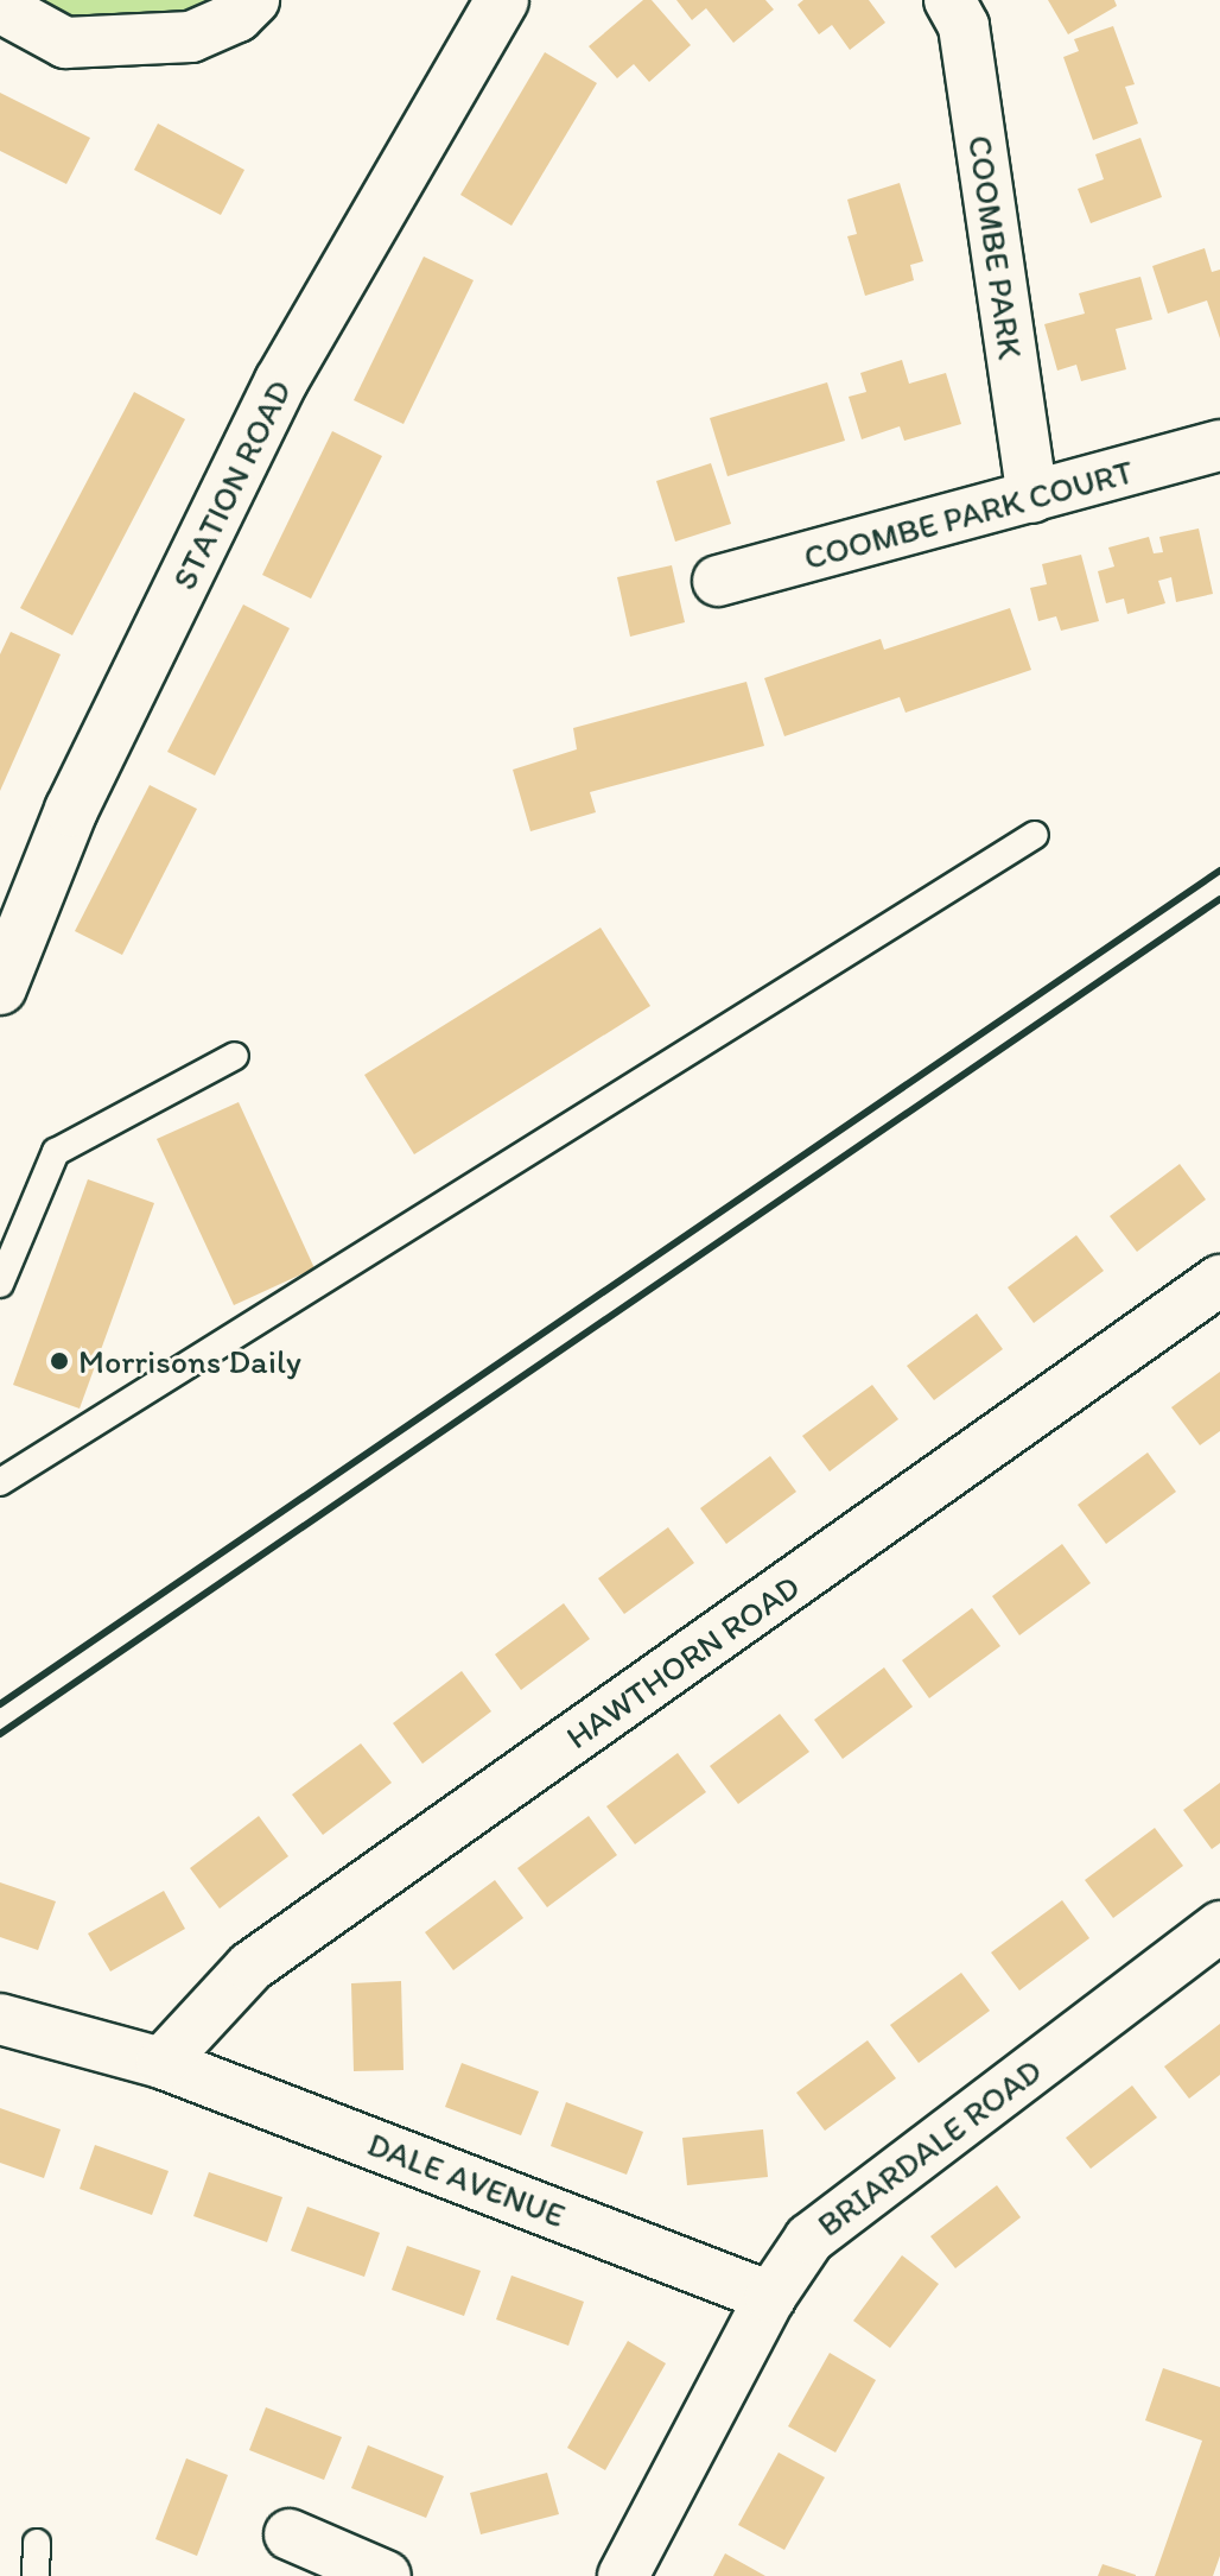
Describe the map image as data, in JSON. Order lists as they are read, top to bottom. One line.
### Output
{"streets":{"main road":["STATION ROAD"],"street":["COOMBE PARK","COOMBE PARK COURT","HAWTHORN ROAD","BRIARDALE ROAD","DALE AVENUE"]},"crossings":[["COOMBE PARK","COOMBE PARK COURT"],["HAWTHORN ROAD","DALE AVENUE"],["BRIARDALE ROAD","DALE AVENUE"]],"places":["Morrisons Daily"]}
